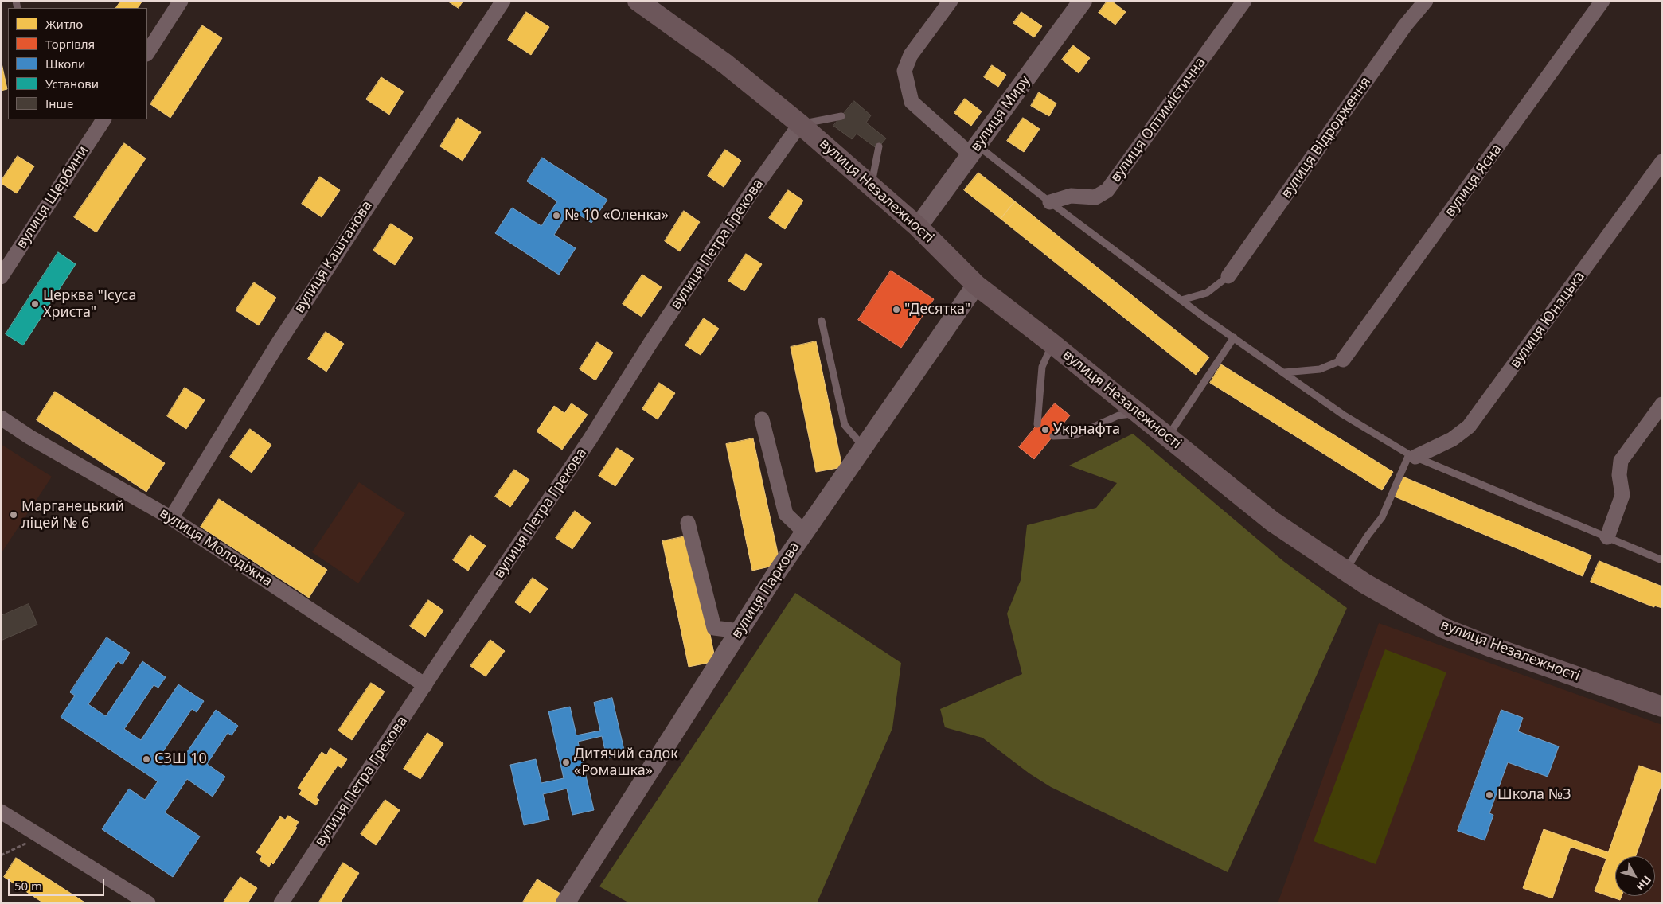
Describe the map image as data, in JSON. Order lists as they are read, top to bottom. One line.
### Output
{"streets":{"main road":["вулиця Незалежності"],"street":["вулиця Миру","вулиця Оптимістична","вулиця Відродження","вулиця Ясна","вулиця Щербини","вулиця Петра Грекова","вулиця Каштанова","вулиця Юнацька","вулиця Молодіжна","вулиця Паркова"]},"crossings":[["вулиця Миру","вулиця Незалежності"],["вулиця Незалежності","вулиця Петра Грекова"],["вулиця Незалежності","вулиця Паркова"],["вулиця Петра Грекова","вулиця Молодіжна"],["вулиця Каштанова","вулиця Молодіжна"]],"places":["№ 10 «Оленка»","Церква \"Ісуса Христа\"","\"Десятка\"","Укрнафта","Марганецький ліцей № 6","СЗШ 10","Дитячий садок «Ромашка»","Школа №3"],"legend":["Житло","Торгівля","Школи","Установи","Інше"],"scale_bar":"50 m","north":"bottom right"}
